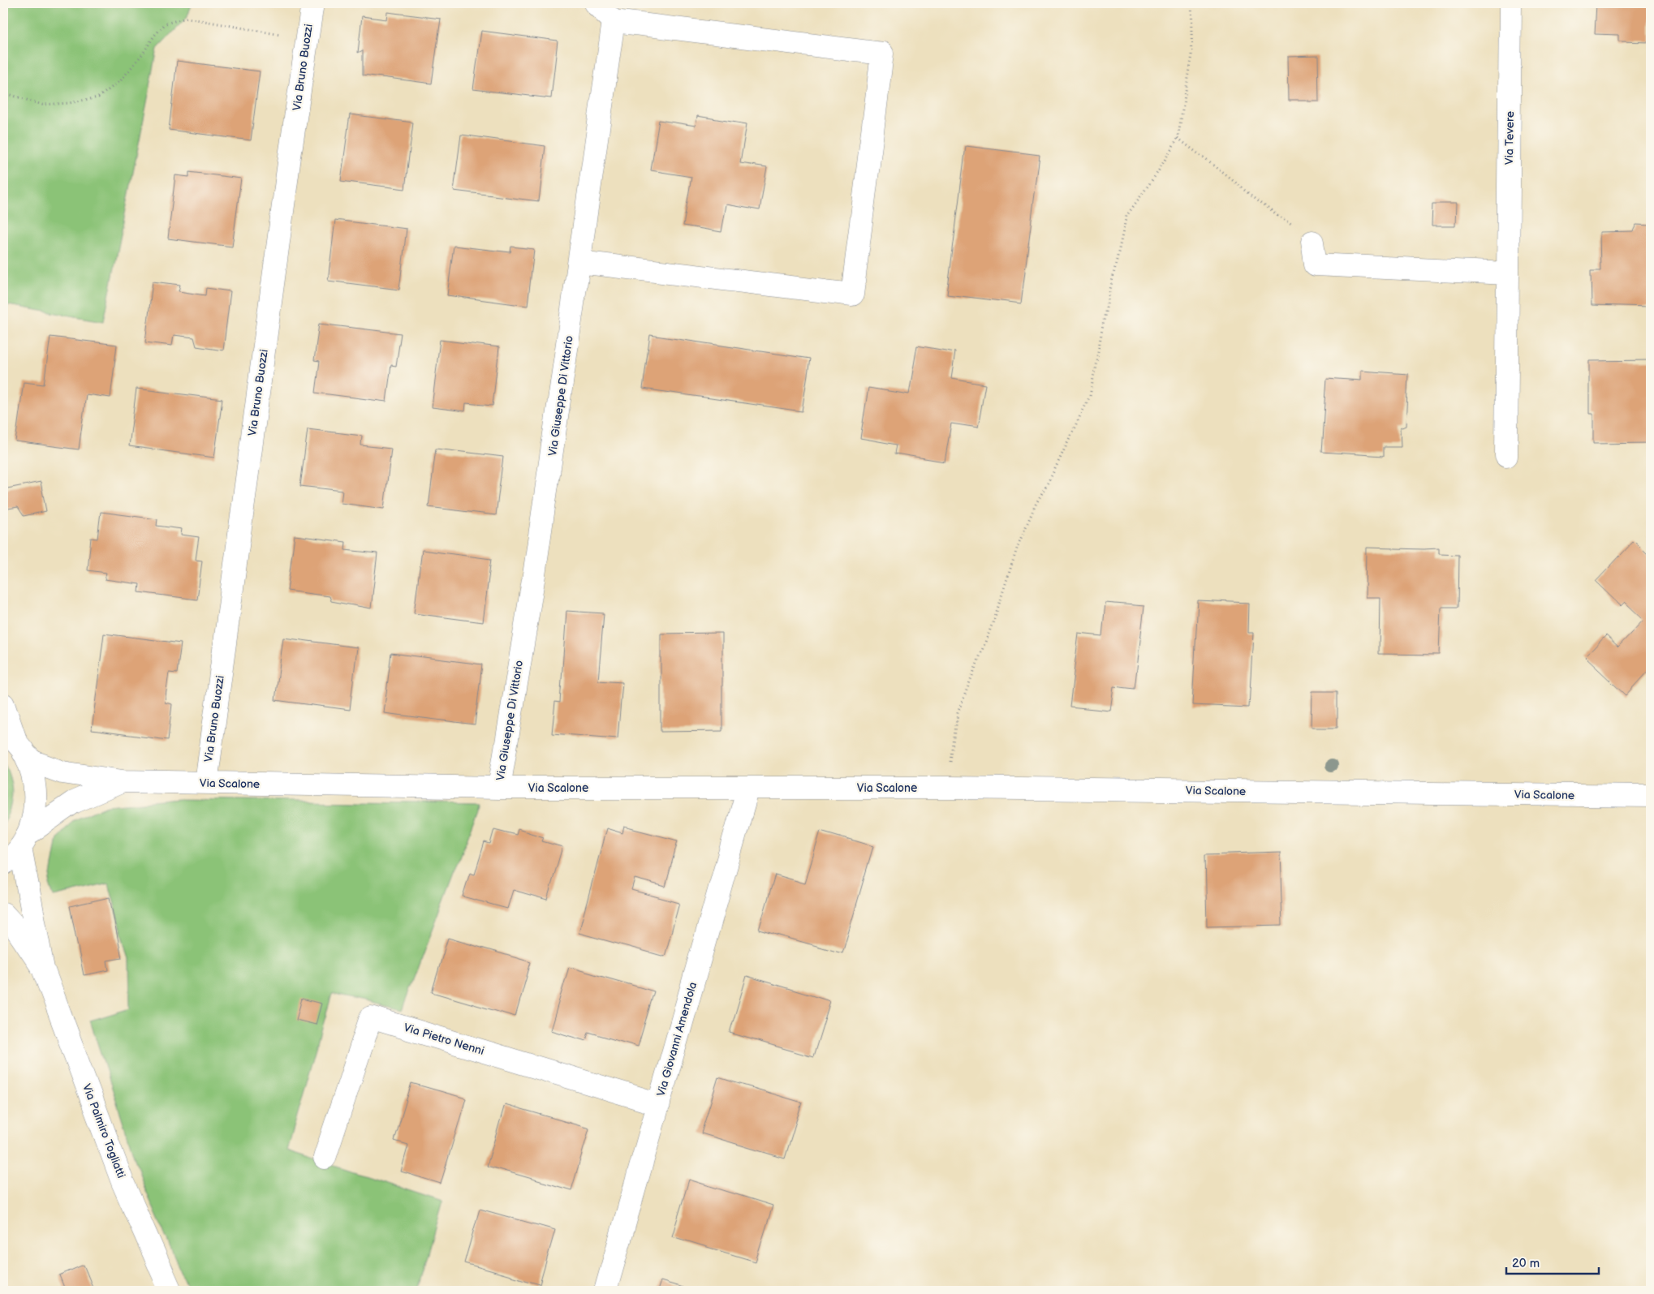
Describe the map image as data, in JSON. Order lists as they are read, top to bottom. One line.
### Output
{"streets":{"street":["Via Bruno Buozzi","Via Tevere","Via Giuseppe Di Vittorio","Via Scalone","Via Pietro Nenni","Via Giovanni Amendola","Via Palmiro Togliatti"]},"crossings":[["Via Bruno Buozzi","Via Scalone"],["Via Giuseppe Di Vittorio","Via Scalone"],["Via Scalone","Via Giovanni Amendola"],["Via Scalone","Via Palmiro Togliatti"],["Via Pietro Nenni","Via Giovanni Amendola"]],"scale_bar":"20 m"}
